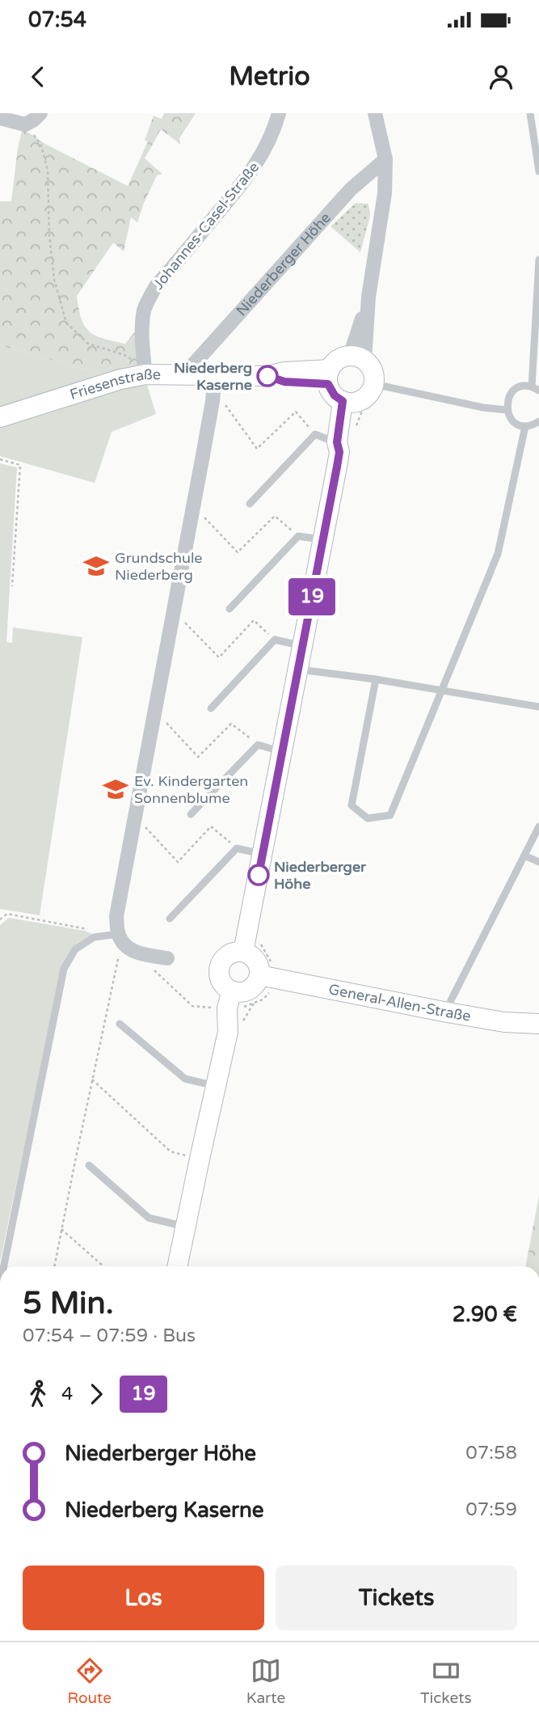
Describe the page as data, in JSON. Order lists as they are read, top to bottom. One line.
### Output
{"streets":{"street":["Johannes-Casel-Straße","Niederberger Höhe","Friesenstraße","General-Allen-Straße"]},"crossings":[["Johannes-Casel-Straße","Friesenstraße"],["Niederberger Höhe","Friesenstraße"]],"places":{"other":["Niederberg Kaserne","Niederberger Höhe"],"school or university":["Grundschule Niederberg","Ev. Kindergarten Sonnenblume"]},"lines":["bus line 19"],"page":{"status":"07:54","header":"Metrio","on_map":"19","heading":["5 Min.","07:54 – 07:59 · Bus","2.90 €"],"legs":["4","19"],"list":[{"name":"Niederberger Höhe","value":"07:58"},{"name":"Niederberg Kaserne","value":"07:59"}],"buttons":["Los","Tickets"],"tabs":["Route","Karte","Tickets"]}}
